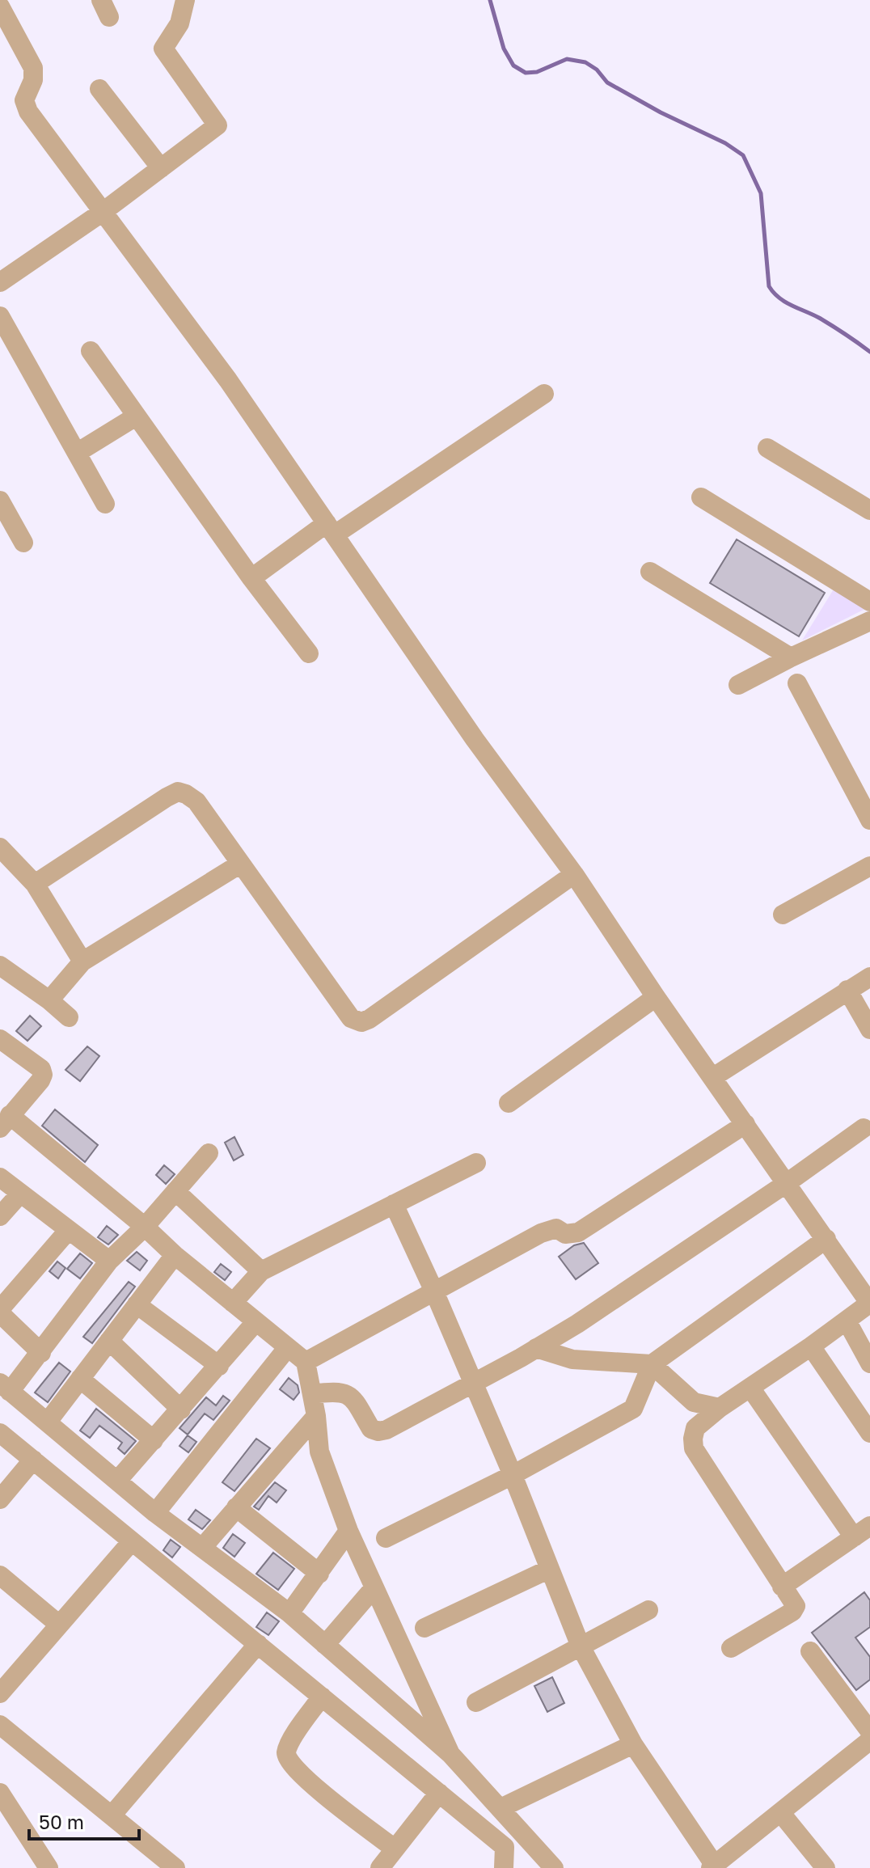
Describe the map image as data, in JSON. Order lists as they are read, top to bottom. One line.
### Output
{"scale_bar":"50 m"}
